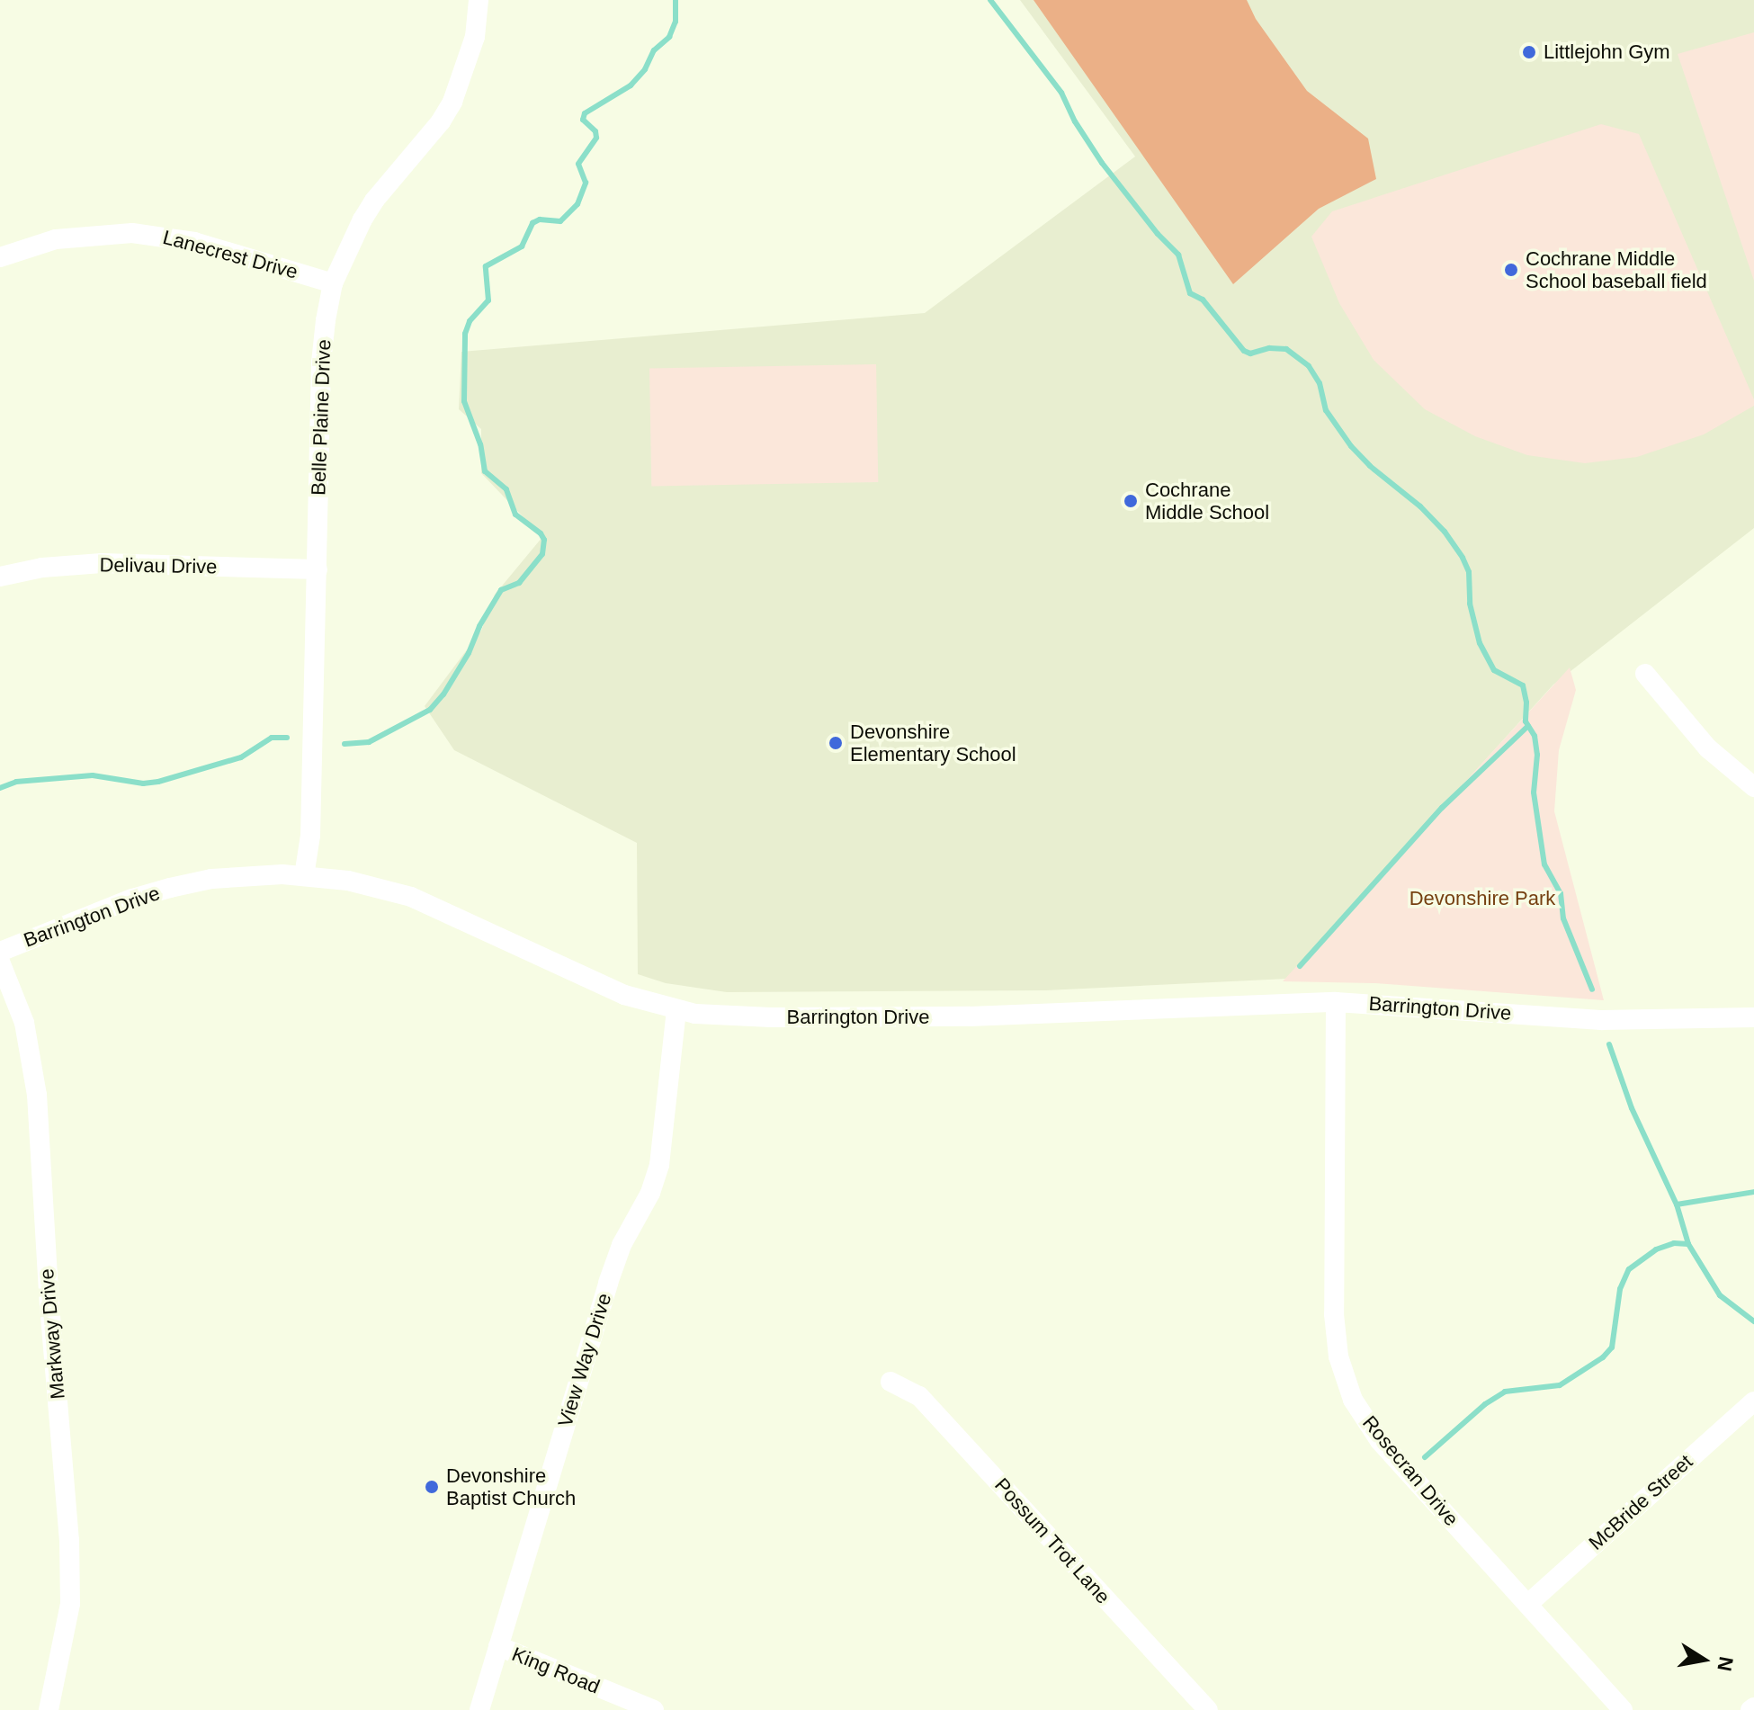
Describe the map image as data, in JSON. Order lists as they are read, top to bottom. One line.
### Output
{"streets":{"street":["Lanecrest Drive","Belle Plaine Drive","Delivau Drive","Barrington Drive","Markway Drive","View Way Drive","Rosecran Drive","McBride Street","Possum Trot Lane","King Road"]},"crossings":[["Lanecrest Drive","Belle Plaine Drive"],["Belle Plaine Drive","Delivau Drive"],["Belle Plaine Drive","Barrington Drive"],["Barrington Drive","View Way Drive"],["Barrington Drive","Rosecran Drive"],["View Way Drive","King Road"],["Rosecran Drive","McBride Street"]],"parks":["Devonshire Park"],"places":["Littlejohn Gym","Cochrane Middle School baseball field","Cochrane Middle School","Devonshire Elementary School","Devonshire Baptist Church"],"north":"right"}
